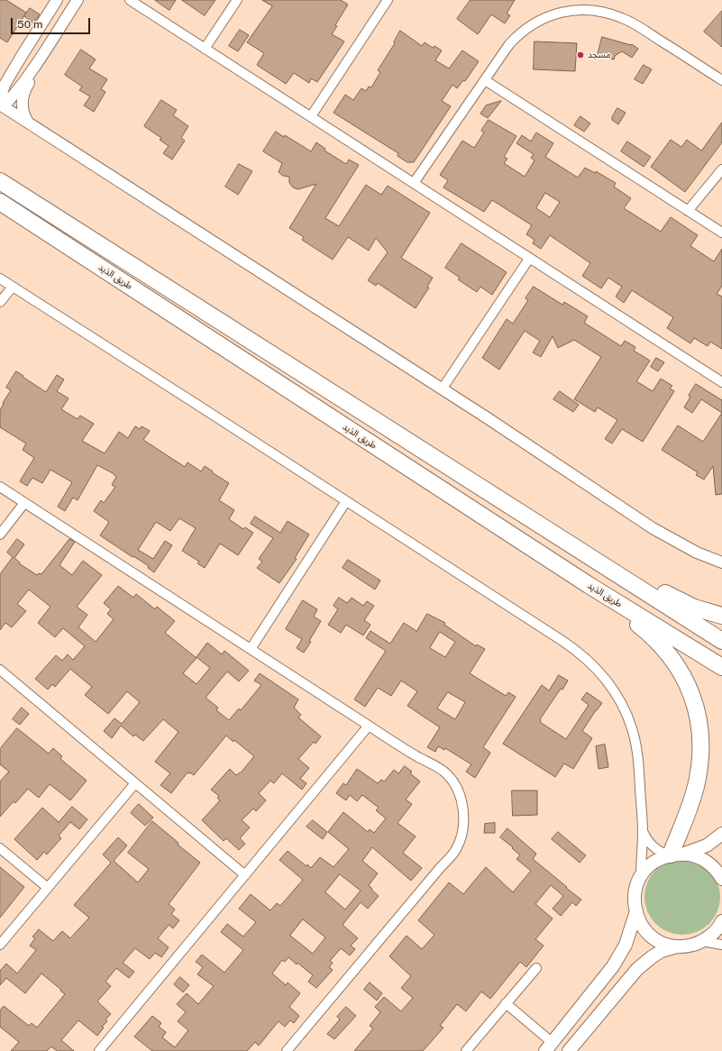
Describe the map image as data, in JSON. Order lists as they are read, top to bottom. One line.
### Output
{"streets":{"highway":["طريق الذيد"]},"places":["مسجد"],"scale_bar":"50 m"}
